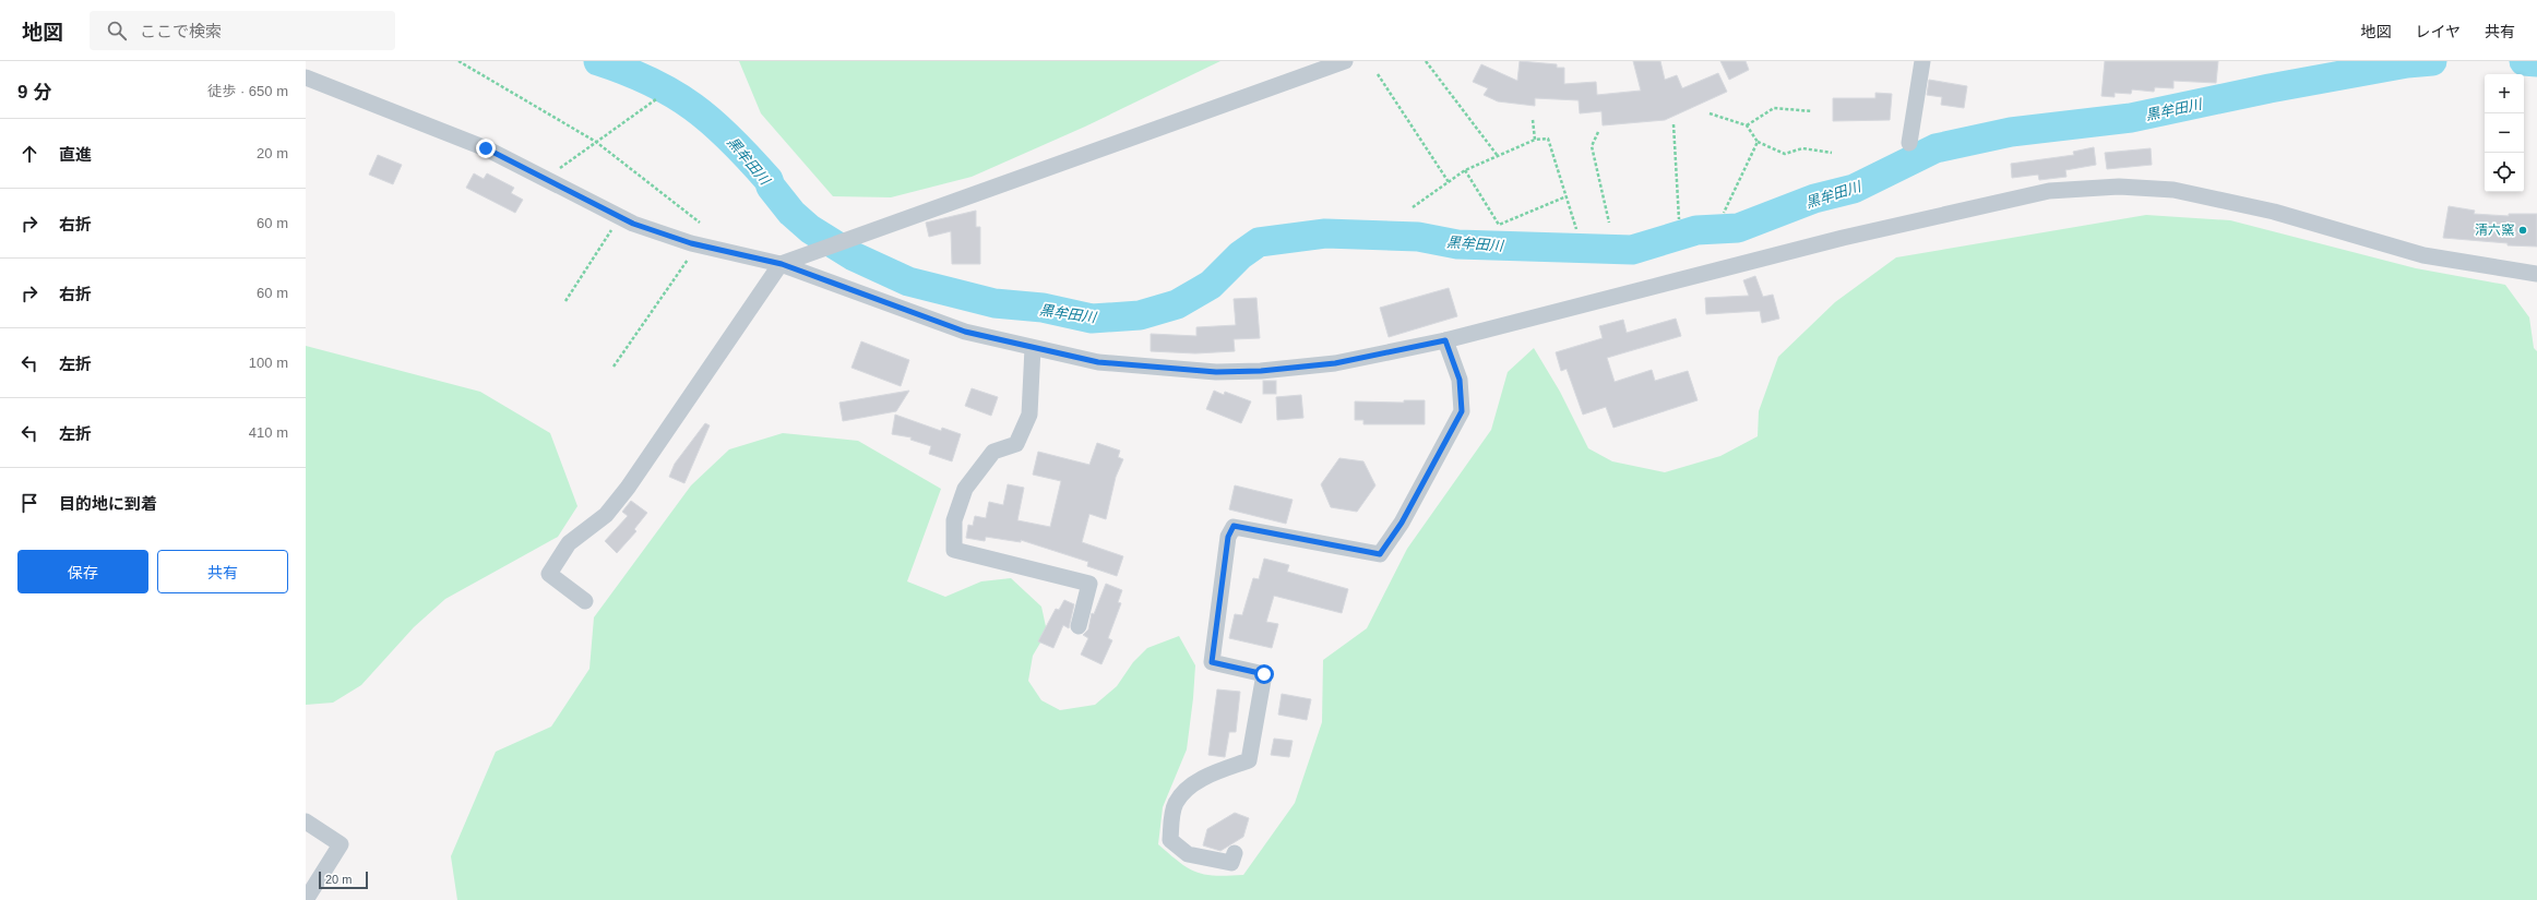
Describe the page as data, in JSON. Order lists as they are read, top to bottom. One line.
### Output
{"water":["黒牟田川"],"places":["清六窯"],"scale_bar":"20 m","page":{"header":"地図","search":"ここで検索","nav":["地図","レイヤ","共有"],"heading":["9 分","徒歩 · 650 m"],"map_buttons":["+","−"],"list":[["直進","20 m"],["右折","60 m"],["右折","60 m"],["左折","100 m"],["左折","410 m"],"目的地に到着"],"buttons":["保存","共有"],"scale":"20 m"}}
